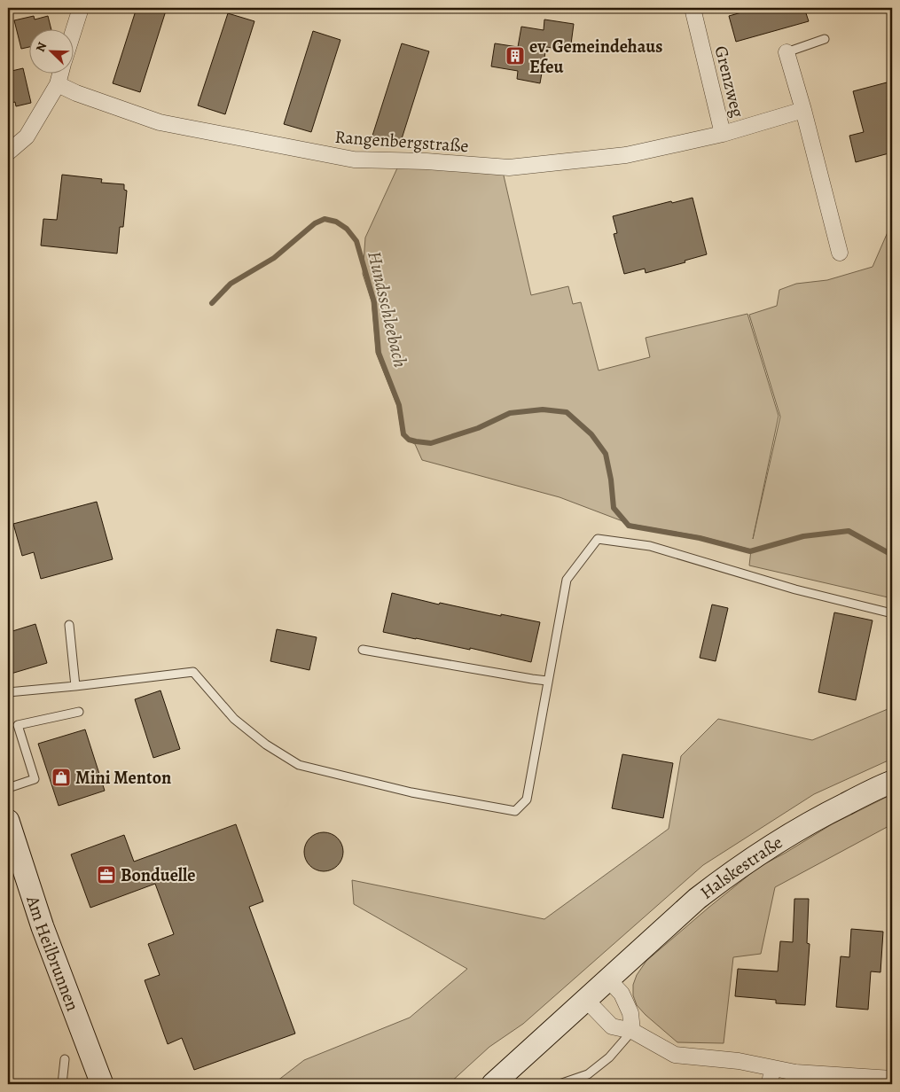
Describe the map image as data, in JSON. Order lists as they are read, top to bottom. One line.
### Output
{"streets":{"street":["Grenzweg","Rangenbergstraße","Halskestraße","Am Heilbrunnen"]},"crossings":[["Grenzweg","Rangenbergstraße"]],"water":["Hundsschleebach"],"places":{"building":["ev. Gemeindehaus Efeu"],"shop":["Mini Menton"],"office":["Bonduelle"]},"north":"top left"}
